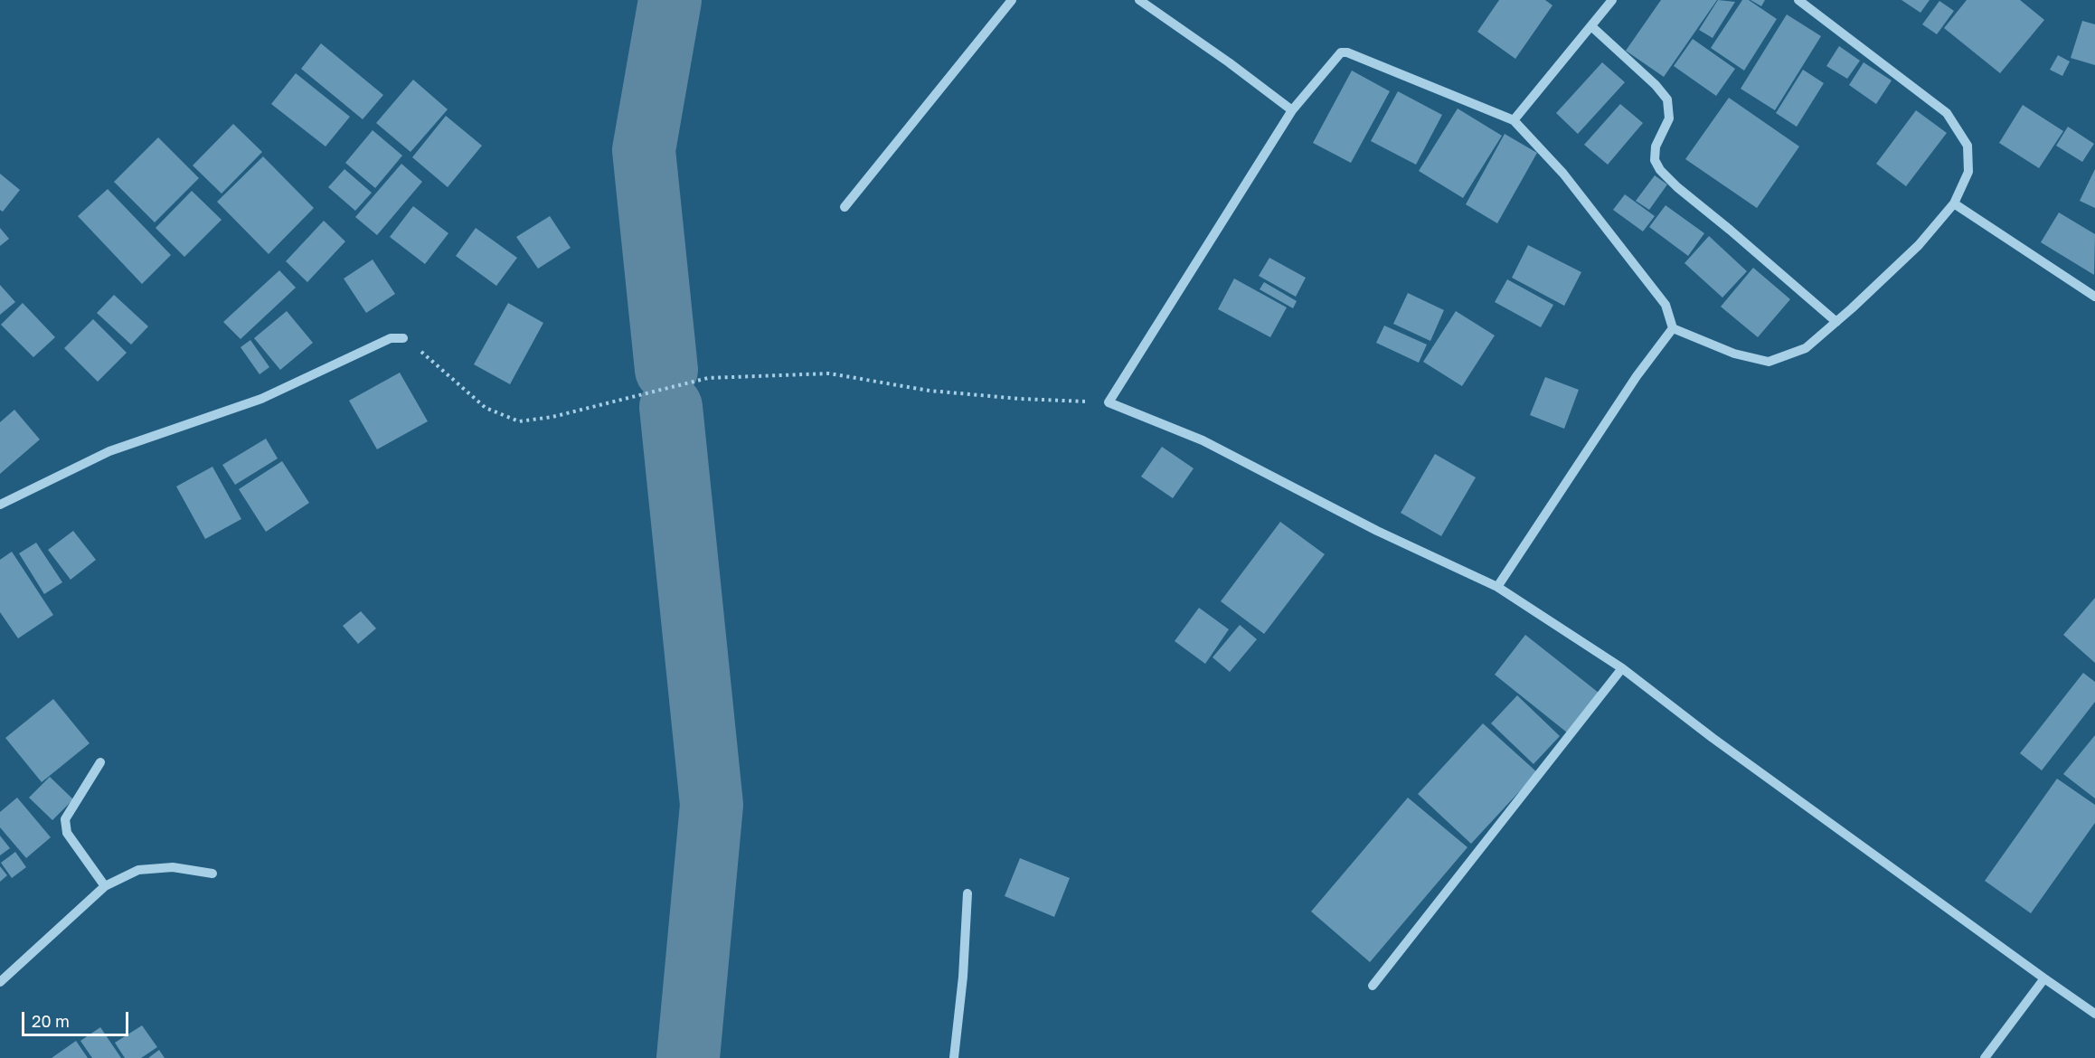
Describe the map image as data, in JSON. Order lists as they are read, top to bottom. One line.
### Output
{"scale_bar":"20 m"}
